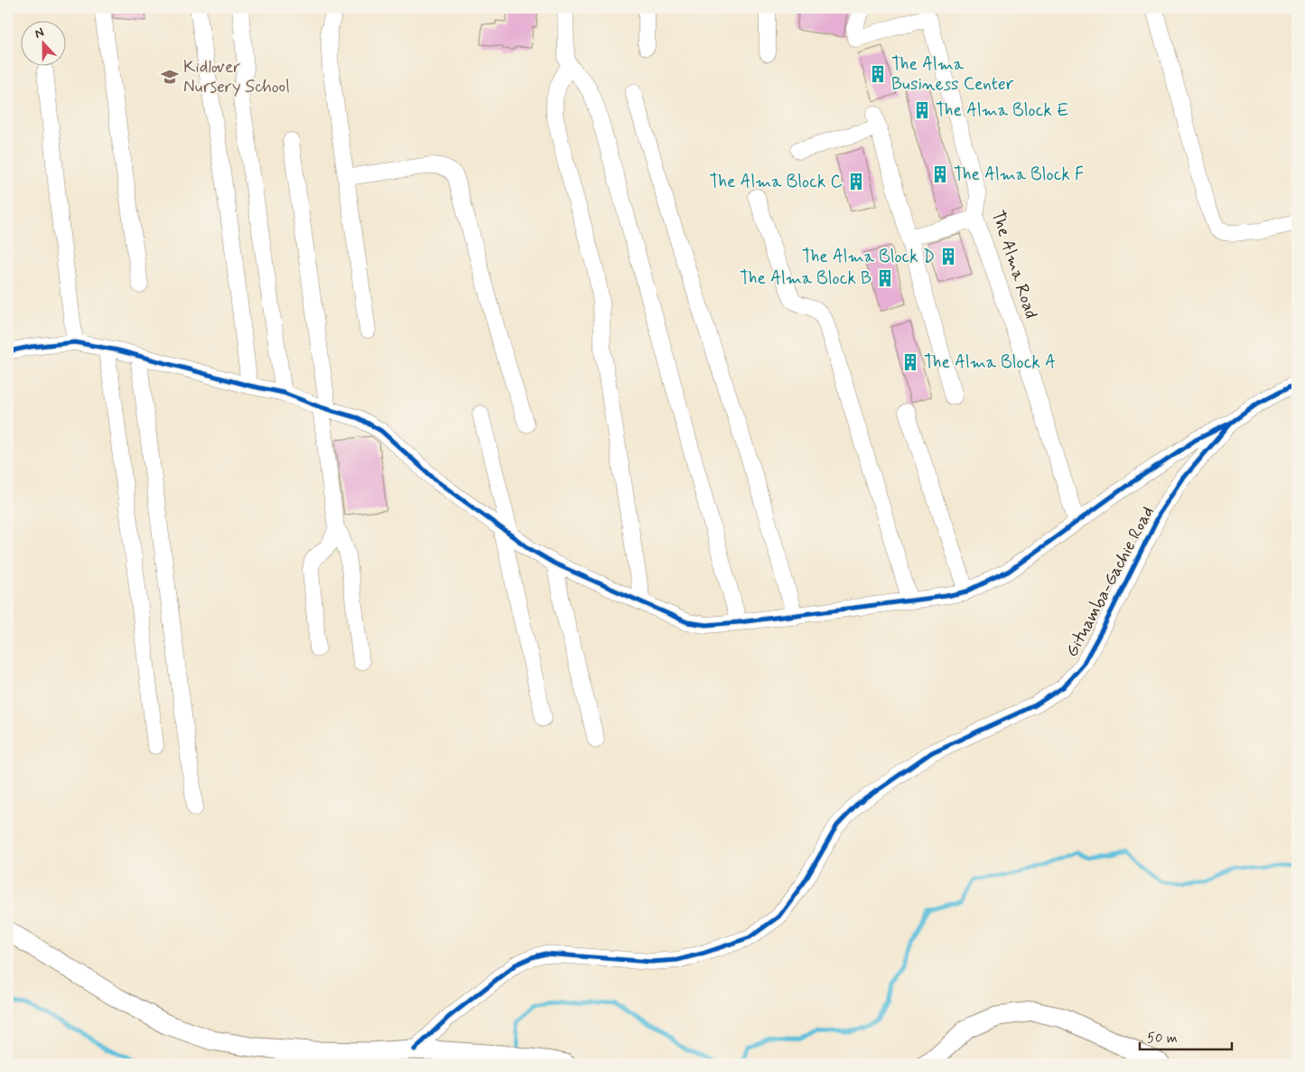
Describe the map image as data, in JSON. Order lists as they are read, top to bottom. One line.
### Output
{"streets":{"street":["The Alma Road","Gituamba-Gachie Road"]},"places":{"building":["The Alma Business Center","The Alma Block E","The Alma Block F","The Alma Block C","The Alma Block D","The Alma Block B","The Alma Block A"],"school or university":["Kidlover Nursery School"]},"scale_bar":"50 m","north":"top"}
